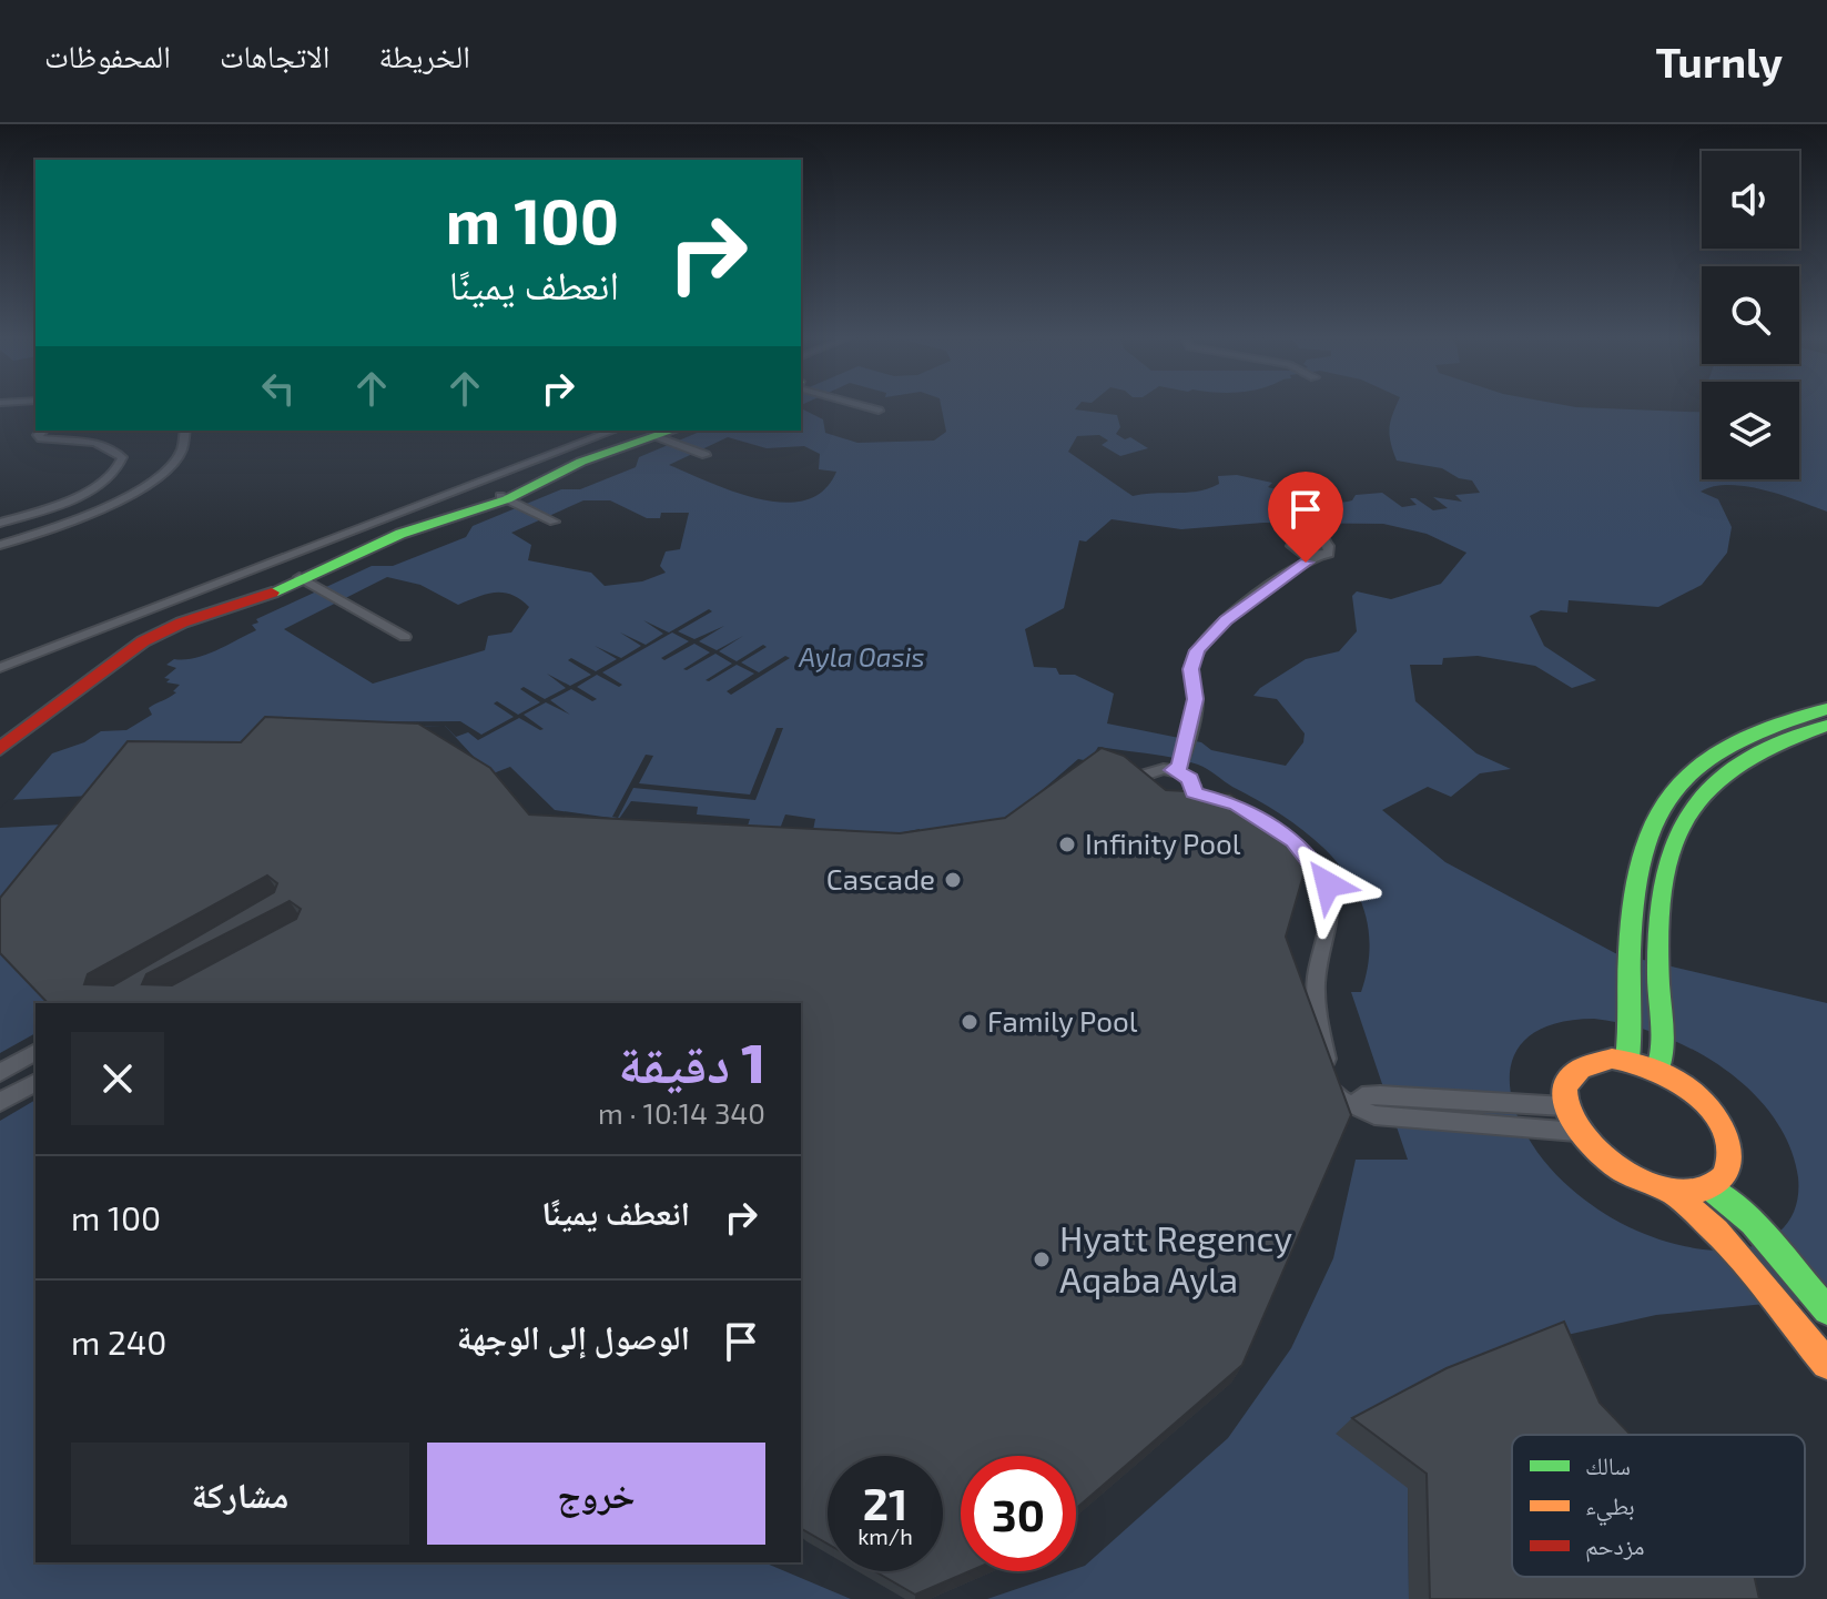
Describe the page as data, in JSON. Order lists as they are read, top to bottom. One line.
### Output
{"water":["Ayla Oasis"],"places":["Infinity Pool","Cascade","Family Pool","Hyatt Regency Aqaba Ayla"],"legend":["سالك","بطيء","مزدحم"],"page":{"header":"Turnly","nav":["الخريطة","الاتجاهات","المحفوظات"],"turn":["100 m","انعطف يمينًا"],"heading":["1 دقيقة","340 m · 10:14"],"list":[{"name":"انعطف يمينًا","value":"100 m"},{"name":"الوصول إلى الوجهة","value":"240 m"}],"buttons":["خروج","مشاركة"],"speed":"21 km/h","limit":"30"}}
